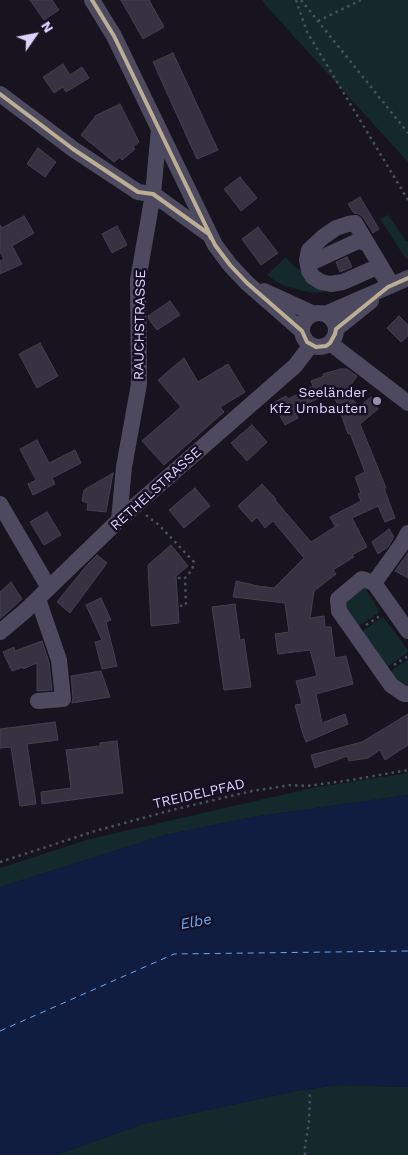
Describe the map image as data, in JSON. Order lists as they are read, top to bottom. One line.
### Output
{"streets":{"street":["RAUCHSTRASSE","RETHELSTRASSE"],"path":["TREIDELPFAD"]},"crossings":[["RAUCHSTRASSE","RETHELSTRASSE"]],"water":["Elbe"],"places":["Seeländer Kfz Umbauten"],"north":"top right"}
